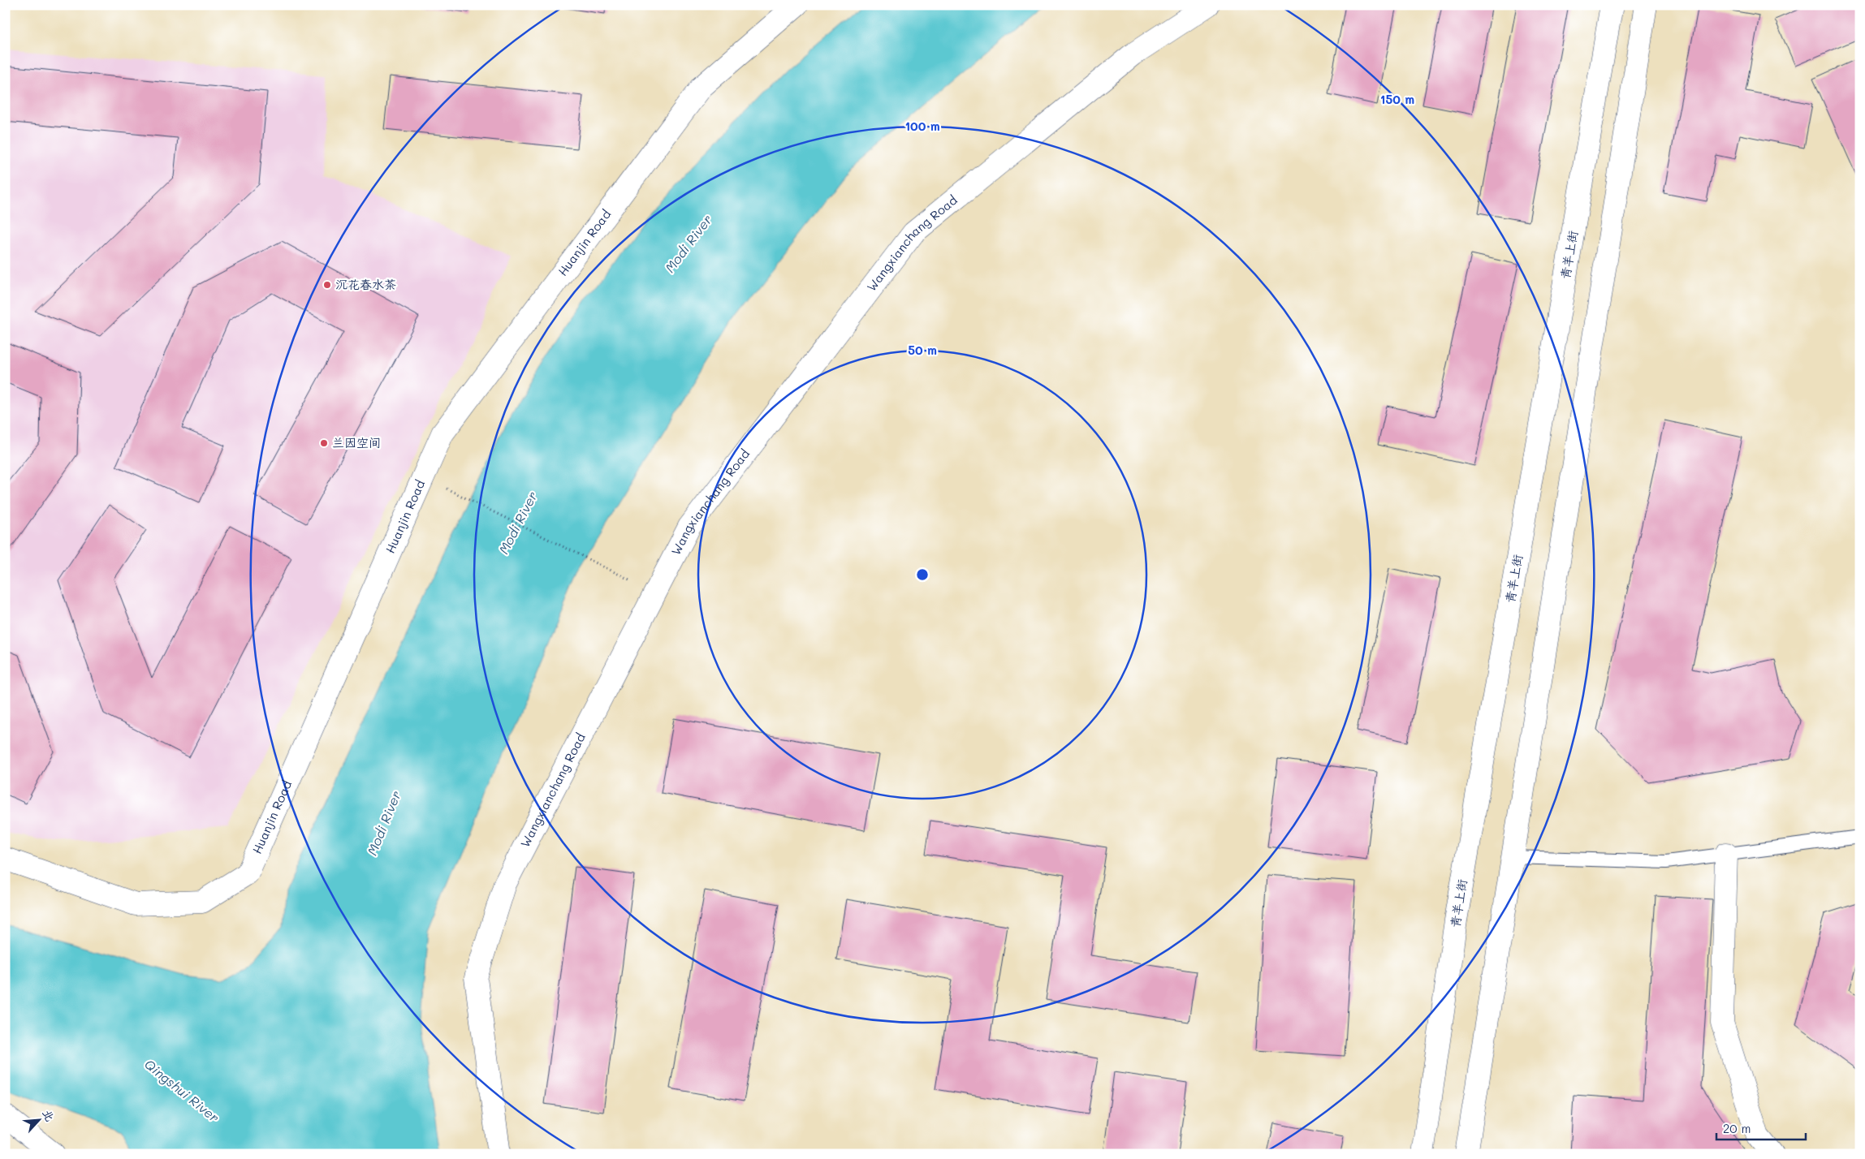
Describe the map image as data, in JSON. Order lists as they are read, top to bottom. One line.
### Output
{"streets":{"street":["Huanjin Road","Wangxianchang Road","青羊上街"]},"water":["Modi River","Qingshui River"],"places":["沉花春水茶","兰因空间"],"scale_bar":"20 m","north":"top right","rings":["150 m","100 m","50 m"]}
